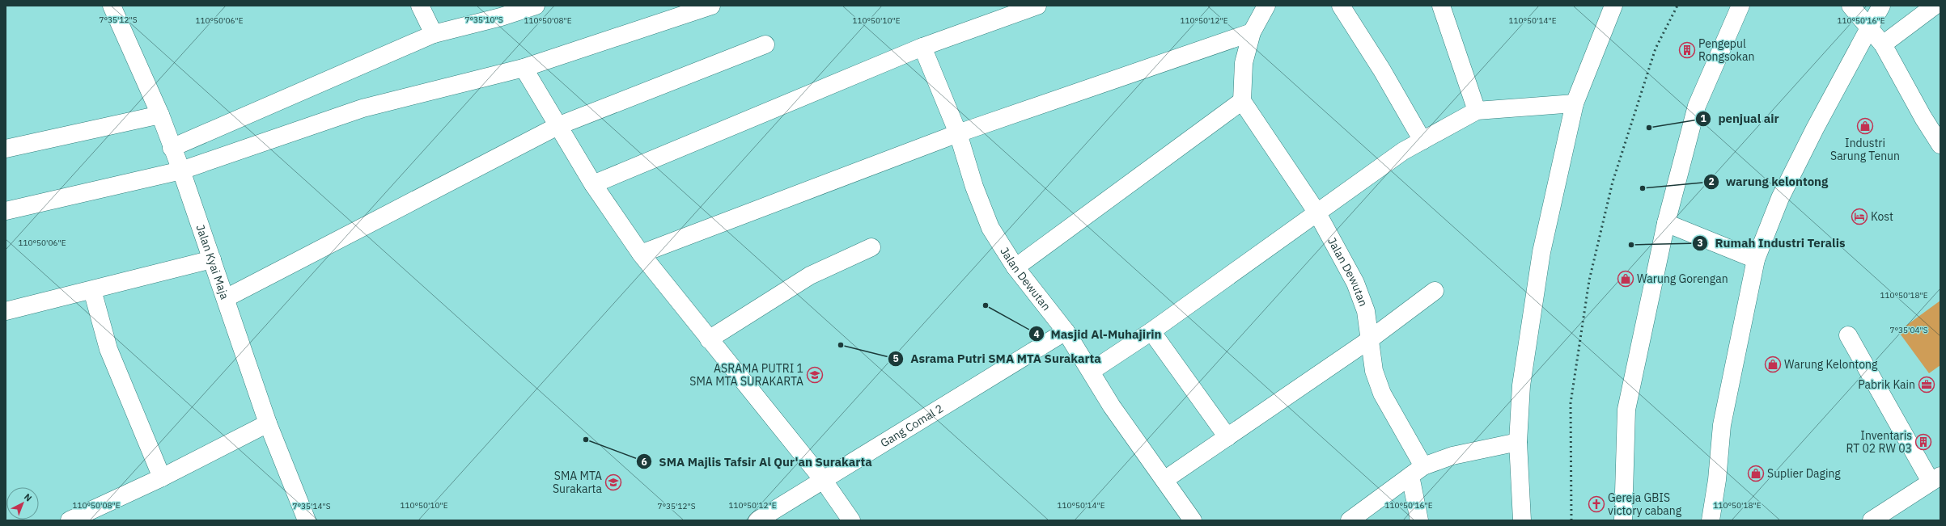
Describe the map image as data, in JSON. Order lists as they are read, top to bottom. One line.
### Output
{"streets":{"street":["Jalan Kyai Maja","Jalan Dewutan","Gang Comal 2"]},"crossings":[["Jalan Dewutan","Gang Comal 2"]],"places":{"building":["Pengepul Rongsokan","Inventaris RT 02 RW 03"],"shop":["Industri Sarung Tenun","Warung Gorengan","Warung Kelontong","Suplier Daging"],"other":["penjual air","warung kelontong","Rumah Industri Teralis","Masjid Al-Muhajirin","Asrama Putri SMA MTA Surakarta","SMA Majlis Tafsir Al Qur'an Surakarta"],"hotel":["Kost"],"school or university":["ASRAMA PUTRI 1 SMA MTA SURAKARTA","SMA MTA Surakarta"],"office":["Pabrik Kain"],"church":["Gereja GBIS victory cabang"]},"north":"top right","coordinates":["7°35'10\"S","7°35'12\"S","110°50'06\"E","110°50'08\"E","110°50'10\"E","110°50'12\"E","110°50'14\"E","110°50'16\"E","110°50'18\"E","7°35'04\"S","7°35'14\"S"]}
